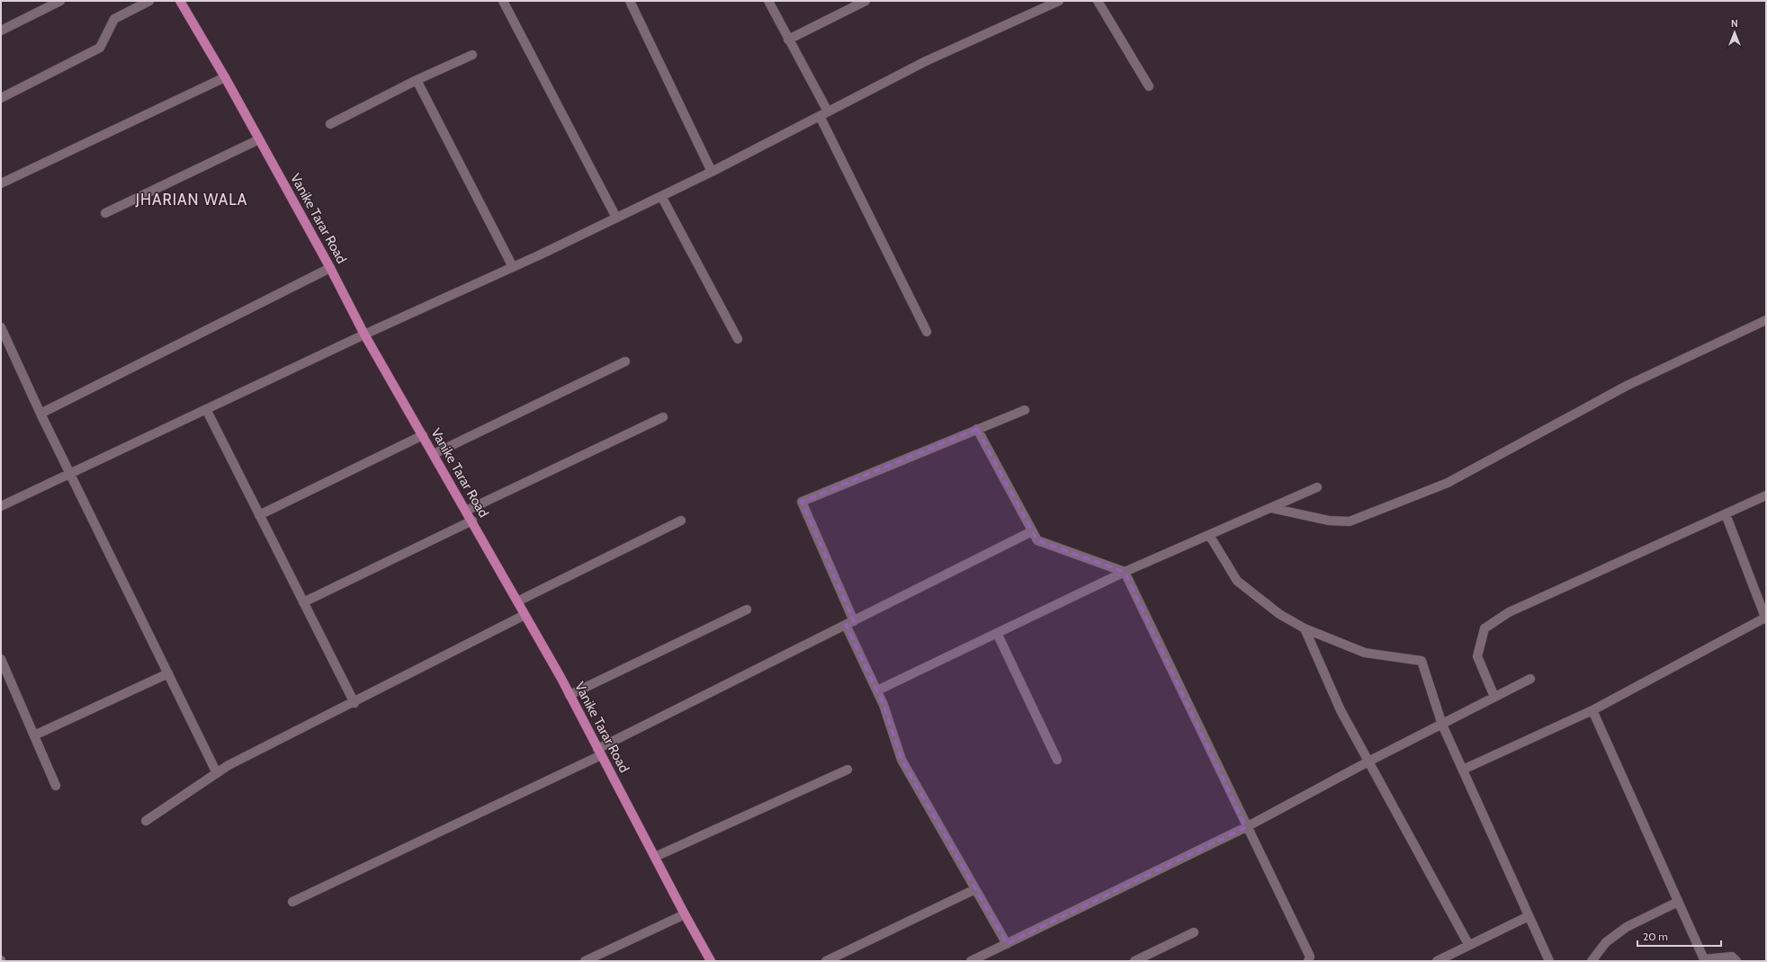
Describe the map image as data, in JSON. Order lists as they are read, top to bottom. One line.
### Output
{"streets":{"main road":["Vanike Tarar Road"]},"districts":["JHARIAN WALA"],"scale_bar":"20 m","north":"top"}
